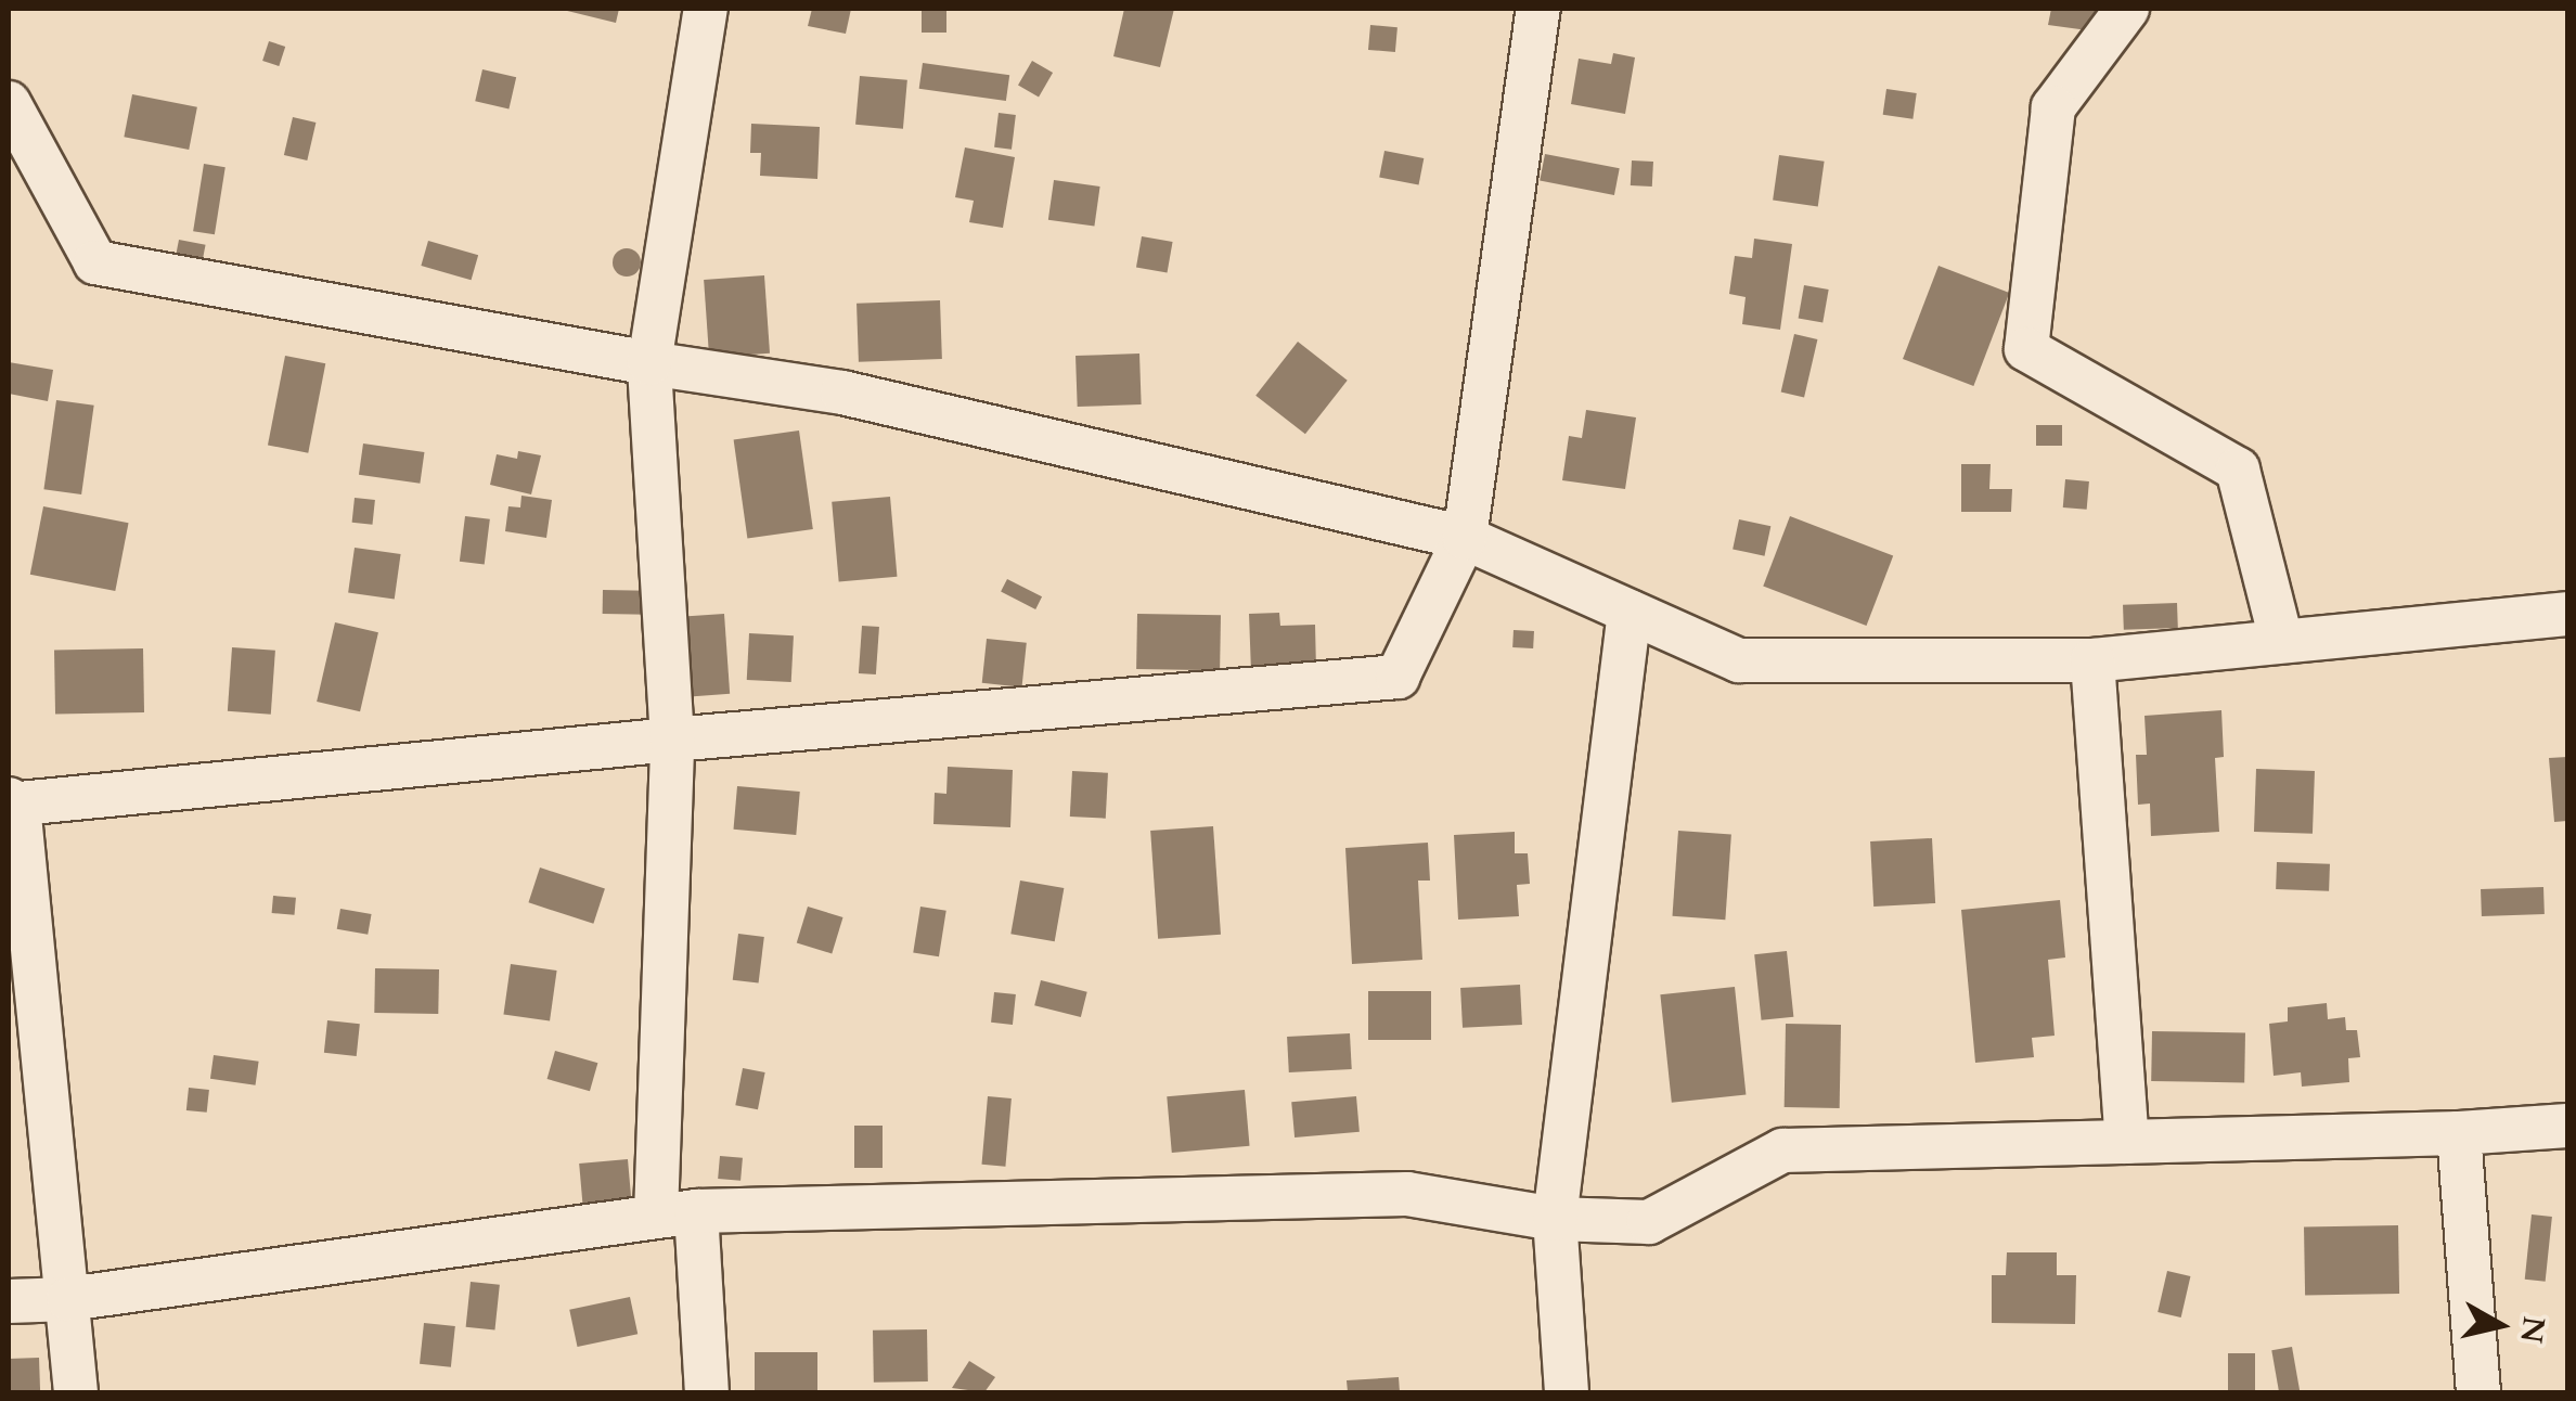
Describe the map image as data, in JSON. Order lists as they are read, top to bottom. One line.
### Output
{"north":"right"}
